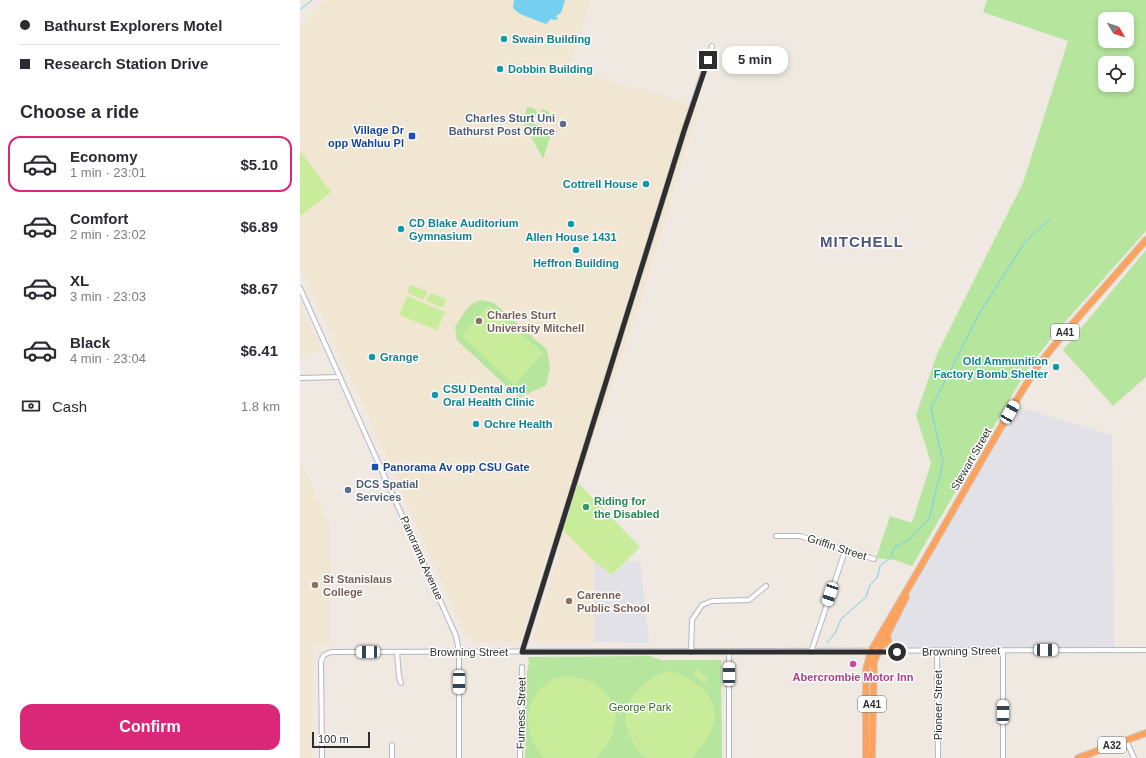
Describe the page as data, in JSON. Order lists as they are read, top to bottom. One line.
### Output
{"streets":{"highway":["A41","Stewart Street","A32"],"street":["Griffin Street","Panorama Avenue","Browning Street","Pioneer Street","Furness Street"]},"crossings":[["Stewart Street","Browning Street"],["Panorama Avenue","Browning Street"],["Browning Street","Pioneer Street"]],"districts":["MITCHELL"],"parks":["George Park"],"places":{"other":["Swain Building","Dobbin Building","Charles Sturt Uni Bathurst Post Office","Cottrell House","Allen House 1431","CD Blake Auditorium Gymnasium","Heffron Building","Charles Sturt University Mitchell","Grange","Old Ammunition Factory Bomb Shelter","CSU Dental and Oral Health Clinic","Ochre Health","DCS Spatial Services","Riding for the Disabled","St Stanislaus College","Carenne Public School","Abercrombie Motor Inn"],"transit":["Village Dr opp Wahluu Pl","Panorama Av opp CSU Gate"]},"scale_bar":"100 m","north":"bottom right","page":{"banner":["Bathurst Explorers Motel","Research Station Drive"],"bubble":"5 min","heading":"Choose a ride","list":[{"name":"Economy","note":"1 min · 23:01","value":"$5.10"},{"name":"Comfort","note":"2 min · 23:02","value":"$6.89"},{"name":"XL","note":"3 min · 23:03","value":"$8.67"},{"name":"Black","note":"4 min · 23:04","value":"$6.41"}],"pay":["Cash","1.8 km"],"buttons":"Confirm","scale":"100 m"}}
